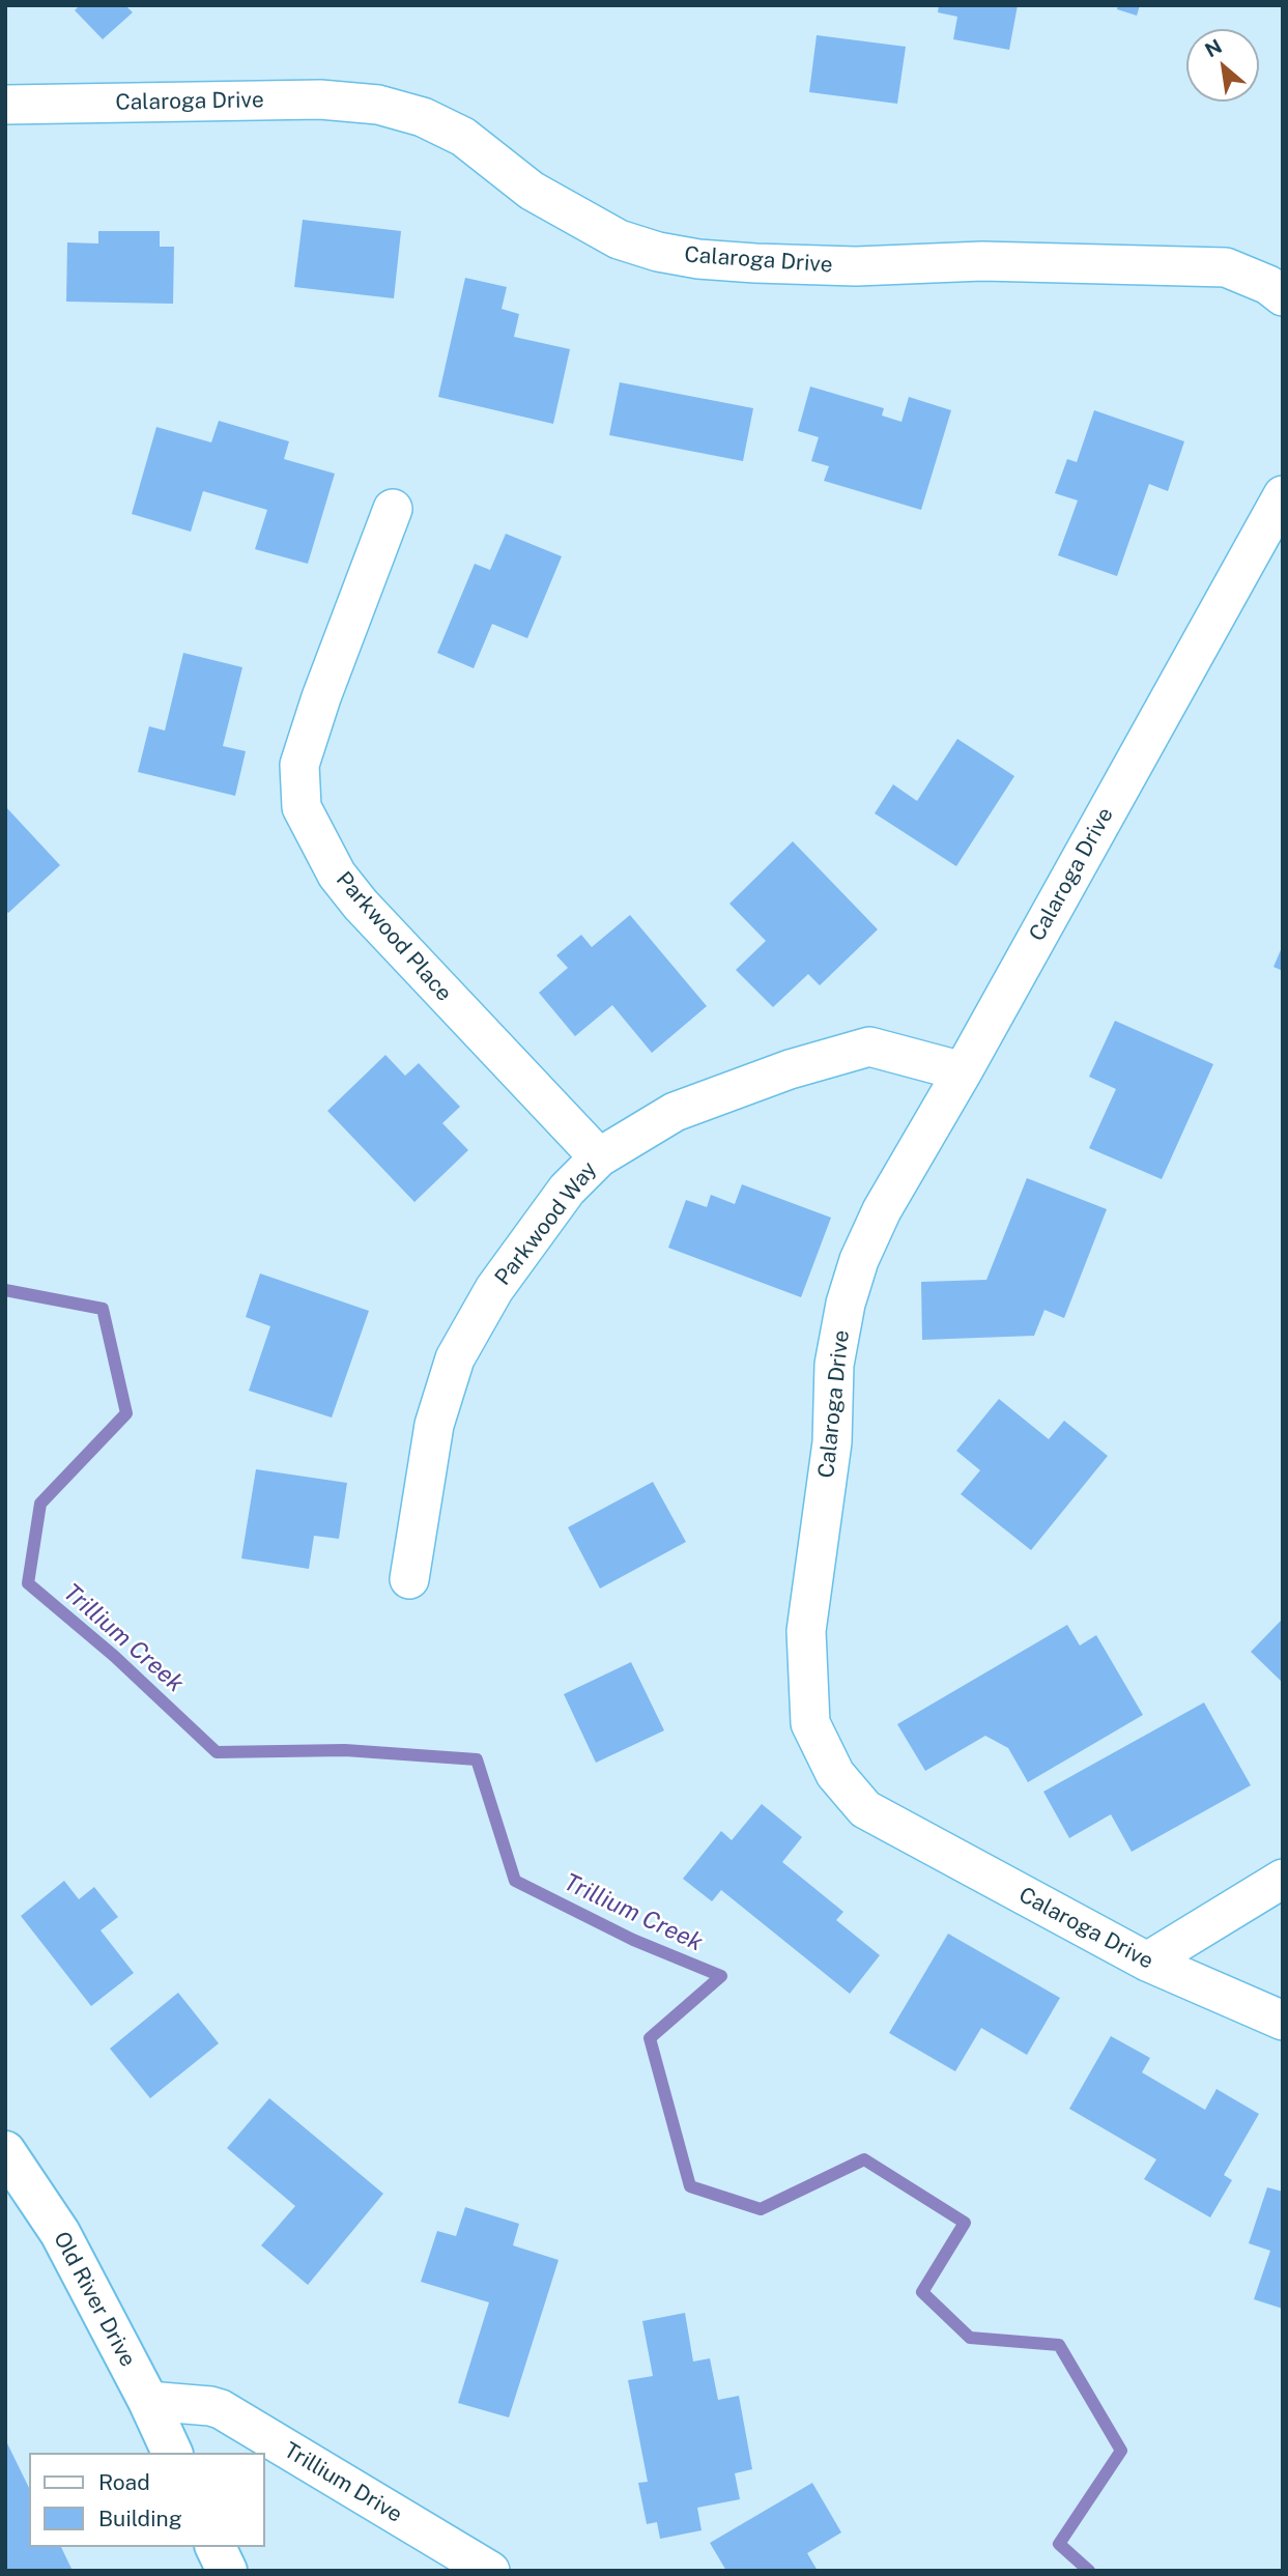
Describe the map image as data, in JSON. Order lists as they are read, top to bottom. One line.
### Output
{"streets":{"street":["Calaroga Drive","Parkwood Place","Parkwood Way","Old River Drive","Trillium Drive"]},"crossings":[["Calaroga Drive","Parkwood Way"],["Parkwood Place","Parkwood Way"],["Old River Drive","Trillium Drive"]],"water":["Trillium Creek"],"legend":["Road","Building"],"north":"top left"}
